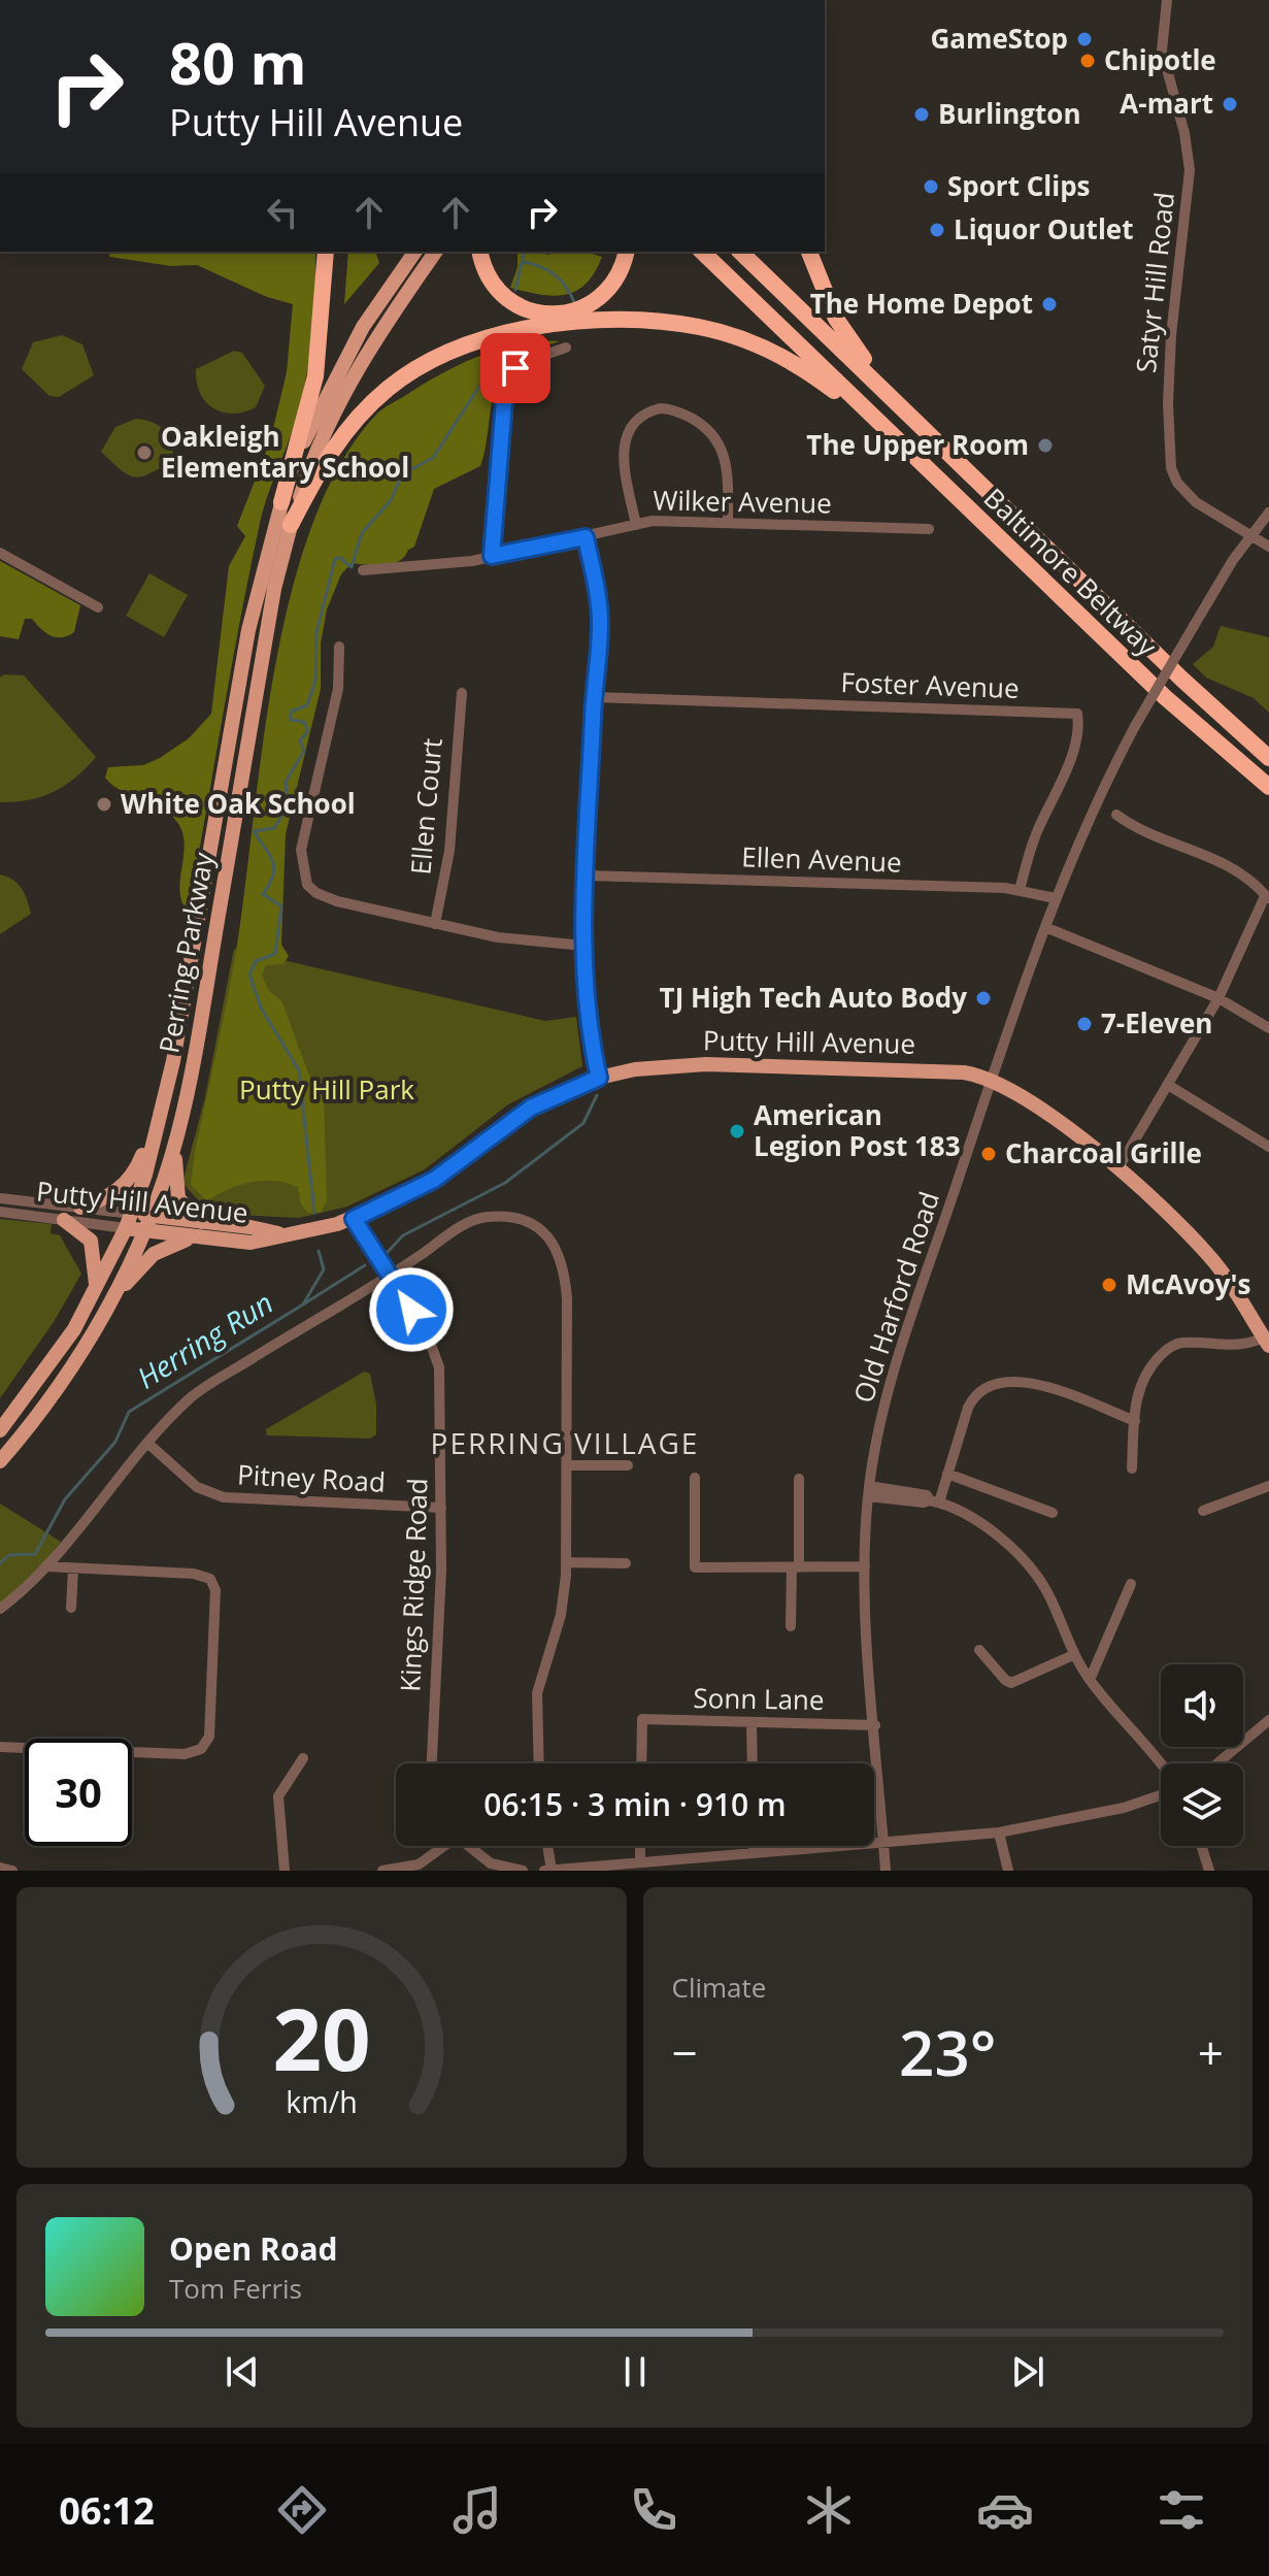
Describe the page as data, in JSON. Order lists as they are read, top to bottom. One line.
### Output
{"streets":{"highway":["Baltimore Beltway"],"main road":["Perring Parkway","Putty Hill Avenue"],"street":["Satyr Hill Road","Wilker Avenue","Foster Avenue","Ellen Court","Ellen Avenue","Old Harford Road","Pitney Road","Kings Ridge Road","Sonn Lane"]},"crossings":[["Satyr Hill Road","Old Harford Road"],["Foster Avenue","Ellen Avenue"],["Ellen Avenue","Old Harford Road"],["Perring Parkway","Putty Hill Avenue"],["Putty Hill Avenue","Old Harford Road"],["Putty Hill Avenue","Kings Ridge Road"],["Old Harford Road","Sonn Lane"],["Pitney Road","Kings Ridge Road"]],"districts":["PERRING VILLAGE"],"water":["Herring Run"],"parks":["Putty Hill Park"],"places":["GameStop","Chipotle","A-mart","Burlington","Sport Clips","Liquor Outlet","The Home Depot","The Upper Room","Oakleigh Elementary School","White Oak School","TJ High Tech Auto Body","7-Eleven","American Legion Post 183","Charcoal Grille","McAvoy's"],"page":{"turn":["80 m","Putty Hill Avenue"],"limit":"30","trip":"06:15 · 3 min · 910 m","tile":"Climate","heat":["−","23°","+"],"song":["Open Road","Tom Ferris"],"tabs":"06:12","gauge":["20","km/h"]}}
